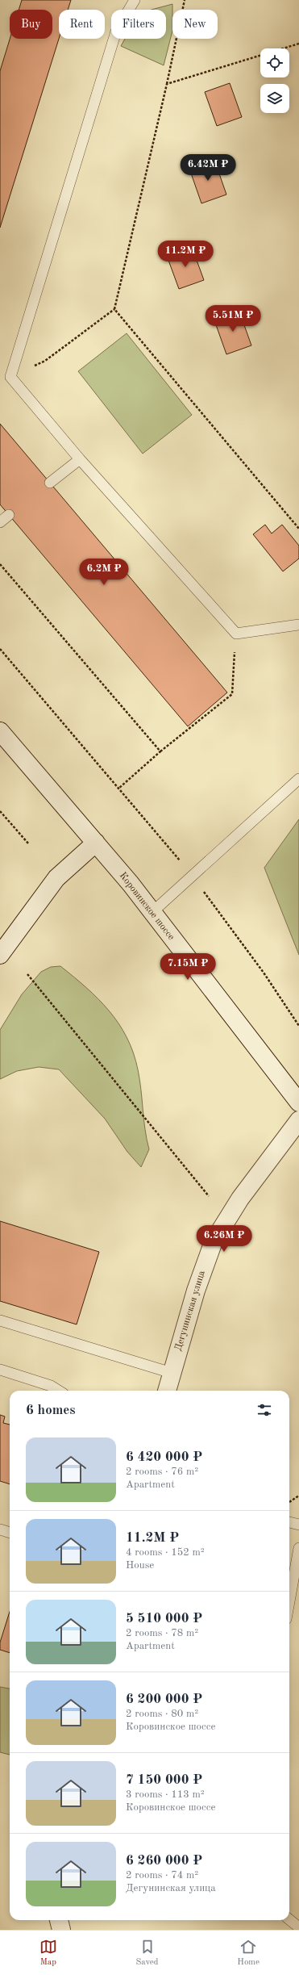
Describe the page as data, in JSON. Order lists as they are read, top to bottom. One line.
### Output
{"streets":{"main road":["Коровинское шоссе","Дегунинская улица"]},"page":{"chip":["Buy","Rent","Filters","New"],"price":["6.42M ₽","11.2M ₽","5.51M ₽","6.2M ₽","7.15M ₽","6.26M ₽"],"heading":"6 homes","list":[{"name":"6 420 000 ₽","note":"2 rooms · 76 m² · Apartment"},{"name":"11.2M ₽","note":"4 rooms · 152 m² · House"},{"name":"5 510 000 ₽","note":"2 rooms · 78 m² · Apartment"},{"name":"6 200 000 ₽","note":"2 rooms · 80 m² · Коровинское шоссе"},{"name":"7 150 000 ₽","note":"3 rooms · 113 m² · Коровинское шоссе"},{"name":"6 260 000 ₽","note":"2 rooms · 74 m² · Дегунинская улица"}],"tabs":["Map","Saved","Home"]}}
